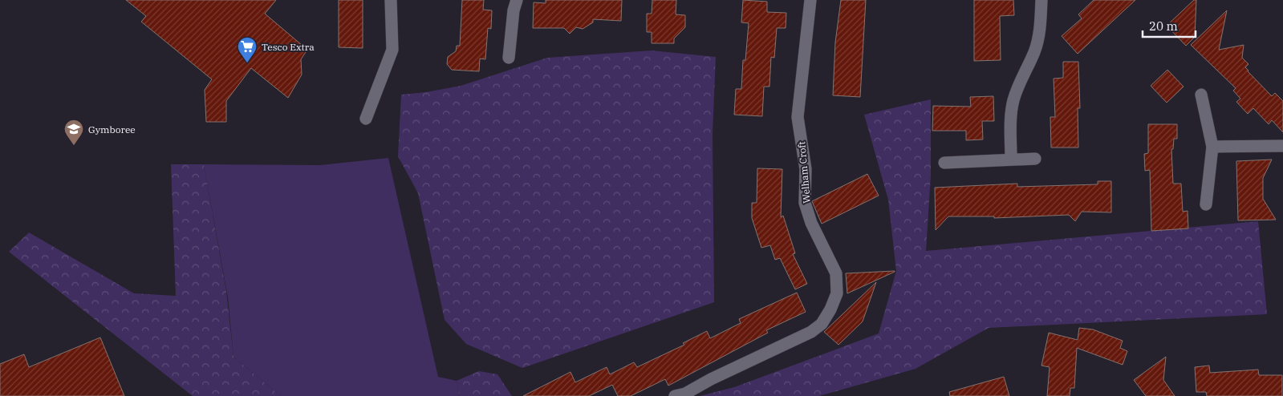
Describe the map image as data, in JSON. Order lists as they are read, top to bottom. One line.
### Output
{"streets":{"street":["Welham Croft"]},"places":{"supermarket":["Tesco Extra"],"school or university":["Gymboree"]},"scale_bar":"20 m"}
